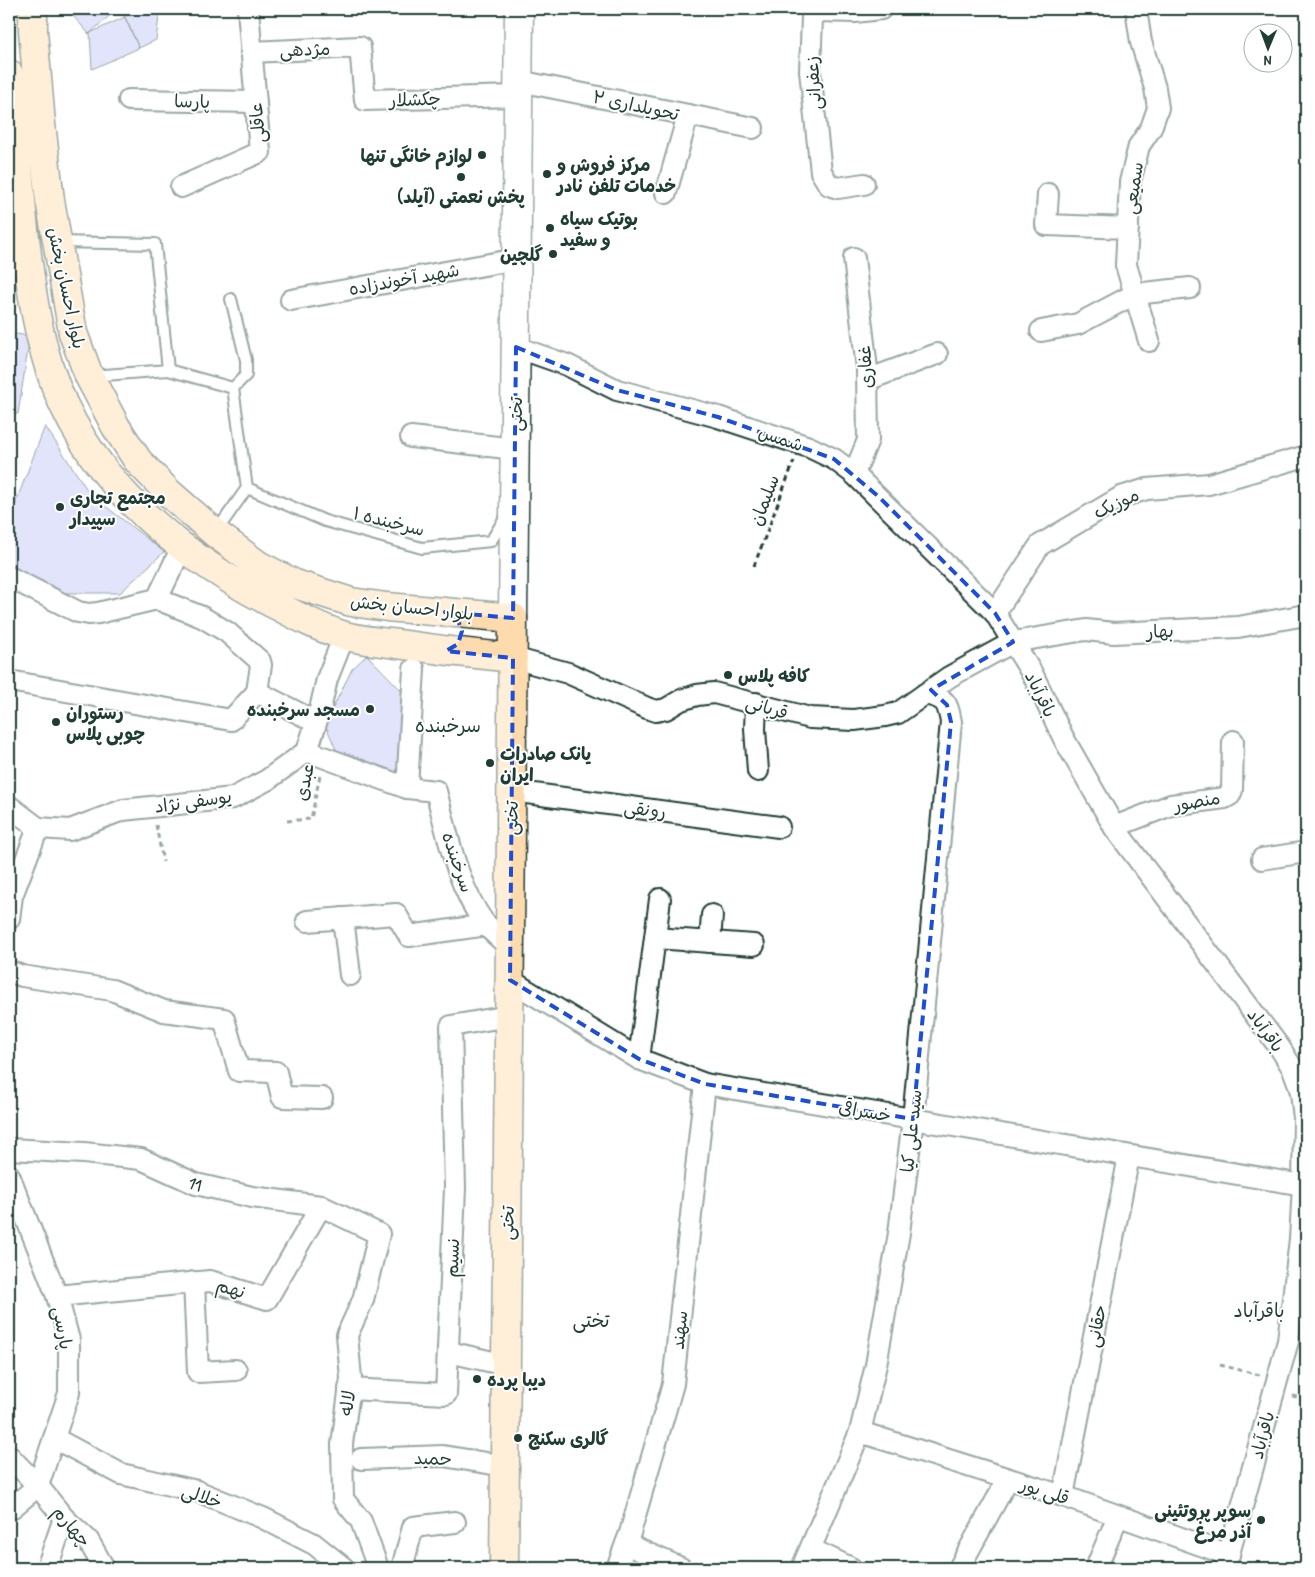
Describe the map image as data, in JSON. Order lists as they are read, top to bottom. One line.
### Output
{"streets":{"main road":["بلوار احسان بخش","تختی"],"street":["مژدهی","زعفرانی","چکشلار","پارسا","تحویلداری ۲","عاقلی","سمیعی","شهید آخوندزاده","غفاری","شمس","موزیک","بهار","باقرآباد","قربانی","یوسفی نژاد","منصور","رونقی","سرخبنده","خسراقی","سید علی کیا","11","نسیم","نهم","حقانی","پارسی","سهند","لاله","حمید","قلی پور","خلالی","چهارم"],"lane":["سرخبنده ۱"],"path":["سلیمان","عبدی"]},"crossings":[["مژدهی","چکشلار"],["مژدهی","عاقلی"],["چکشلار","تحویلداری ۲"],["چکشلار","تختی"],["پارسا","عاقلی"],["تحویلداری ۲","تختی"],["شهید آخوندزاده","تختی"],["بلوار احسان بخش","تختی"],["بلوار احسان بخش","قربانی"],["غفاری","شمس"],["تختی","شمس"],["تختی","سرخبنده ۱"],["تختی","قربانی"],["تختی","رونقی"],["تختی","سرخبنده"],["تختی","خسراقی"],["تختی","نسیم"],["تختی","حمید"],["شمس","سلیمان"],["شمس","موزیک"],["شمس","باقرآباد"],["موزیک","باقرآباد"],["بهار","باقرآباد"],["بهار","قربانی"],["باقرآباد","قربانی"],["باقرآباد","منصور"],["باقرآباد","خسراقی"],["باقرآباد","قلی پور"],["قربانی","سید علی کیا"],["عبدی","یوسفی نژاد"],["عبدی","سرخبنده"],["یوسفی نژاد","سرخبنده"],["خسراقی","سید علی کیا"],["خسراقی","حقانی"],["خسراقی","سهند"],["سید علی کیا","قلی پور"],["11","نهم"],["11","لاله"],["نسیم","لاله"],["نهم","پارسی"],["حقانی","قلی پور"],["پارسی","خلالی"],["پارسی","چهارم"]],"districts":["سرخبنده","باقرآباد","تختی"],"places":["لوازم خانگی تنها","مرکز فروش و خدمات تلفن نادر","پخش نعمتی (آیلد)","بوتیک سیاه و سفید","گلچین","مجتمع تجاری سپیدار","کافه پلاس","مسجد سرخبنده","رستوران چوبی پلاس","یانک صادرات ایران","دیبا پرده","گالری سکنج","سوپر پروتئینی آذر مرغ"],"north":"bottom"}
